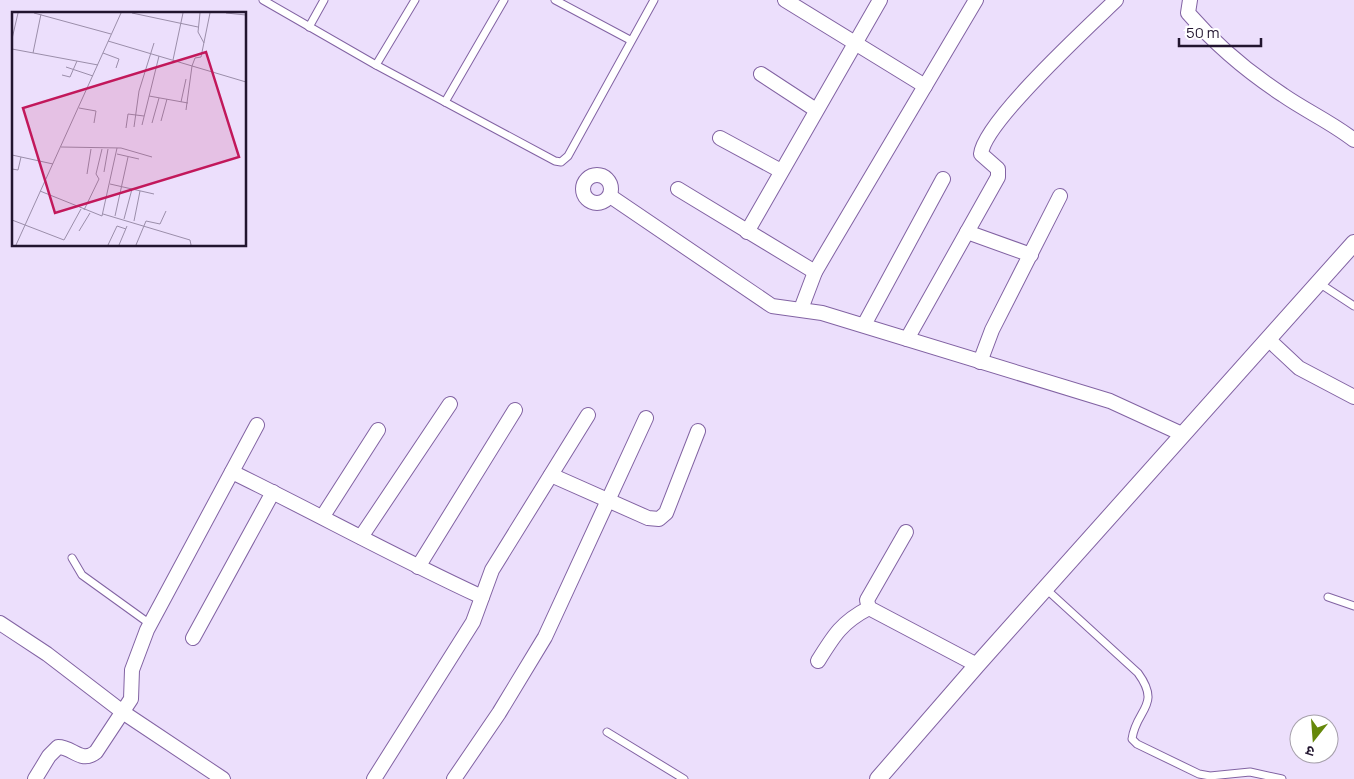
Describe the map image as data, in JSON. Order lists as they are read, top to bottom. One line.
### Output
{"scale_bar":"50 m","north":"bottom"}
